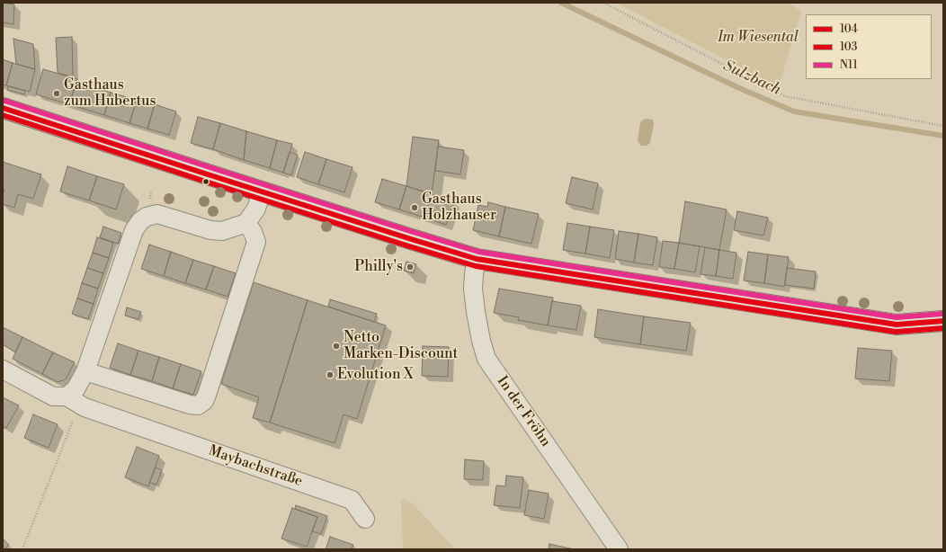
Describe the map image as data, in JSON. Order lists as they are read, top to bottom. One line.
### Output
{"streets":{"street":["In der Fröhn","Maybachstraße"]},"water":["Sulzbach"],"parks":["Im Wiesental"],"places":["Gasthaus zum Hubertus","Gasthaus Holzhauser","Philly's","Netto Marken-Discount","Evolution X"],"lines":["transit line N11","transit line 104","transit line 103"],"legend":["104","103","N11"]}
